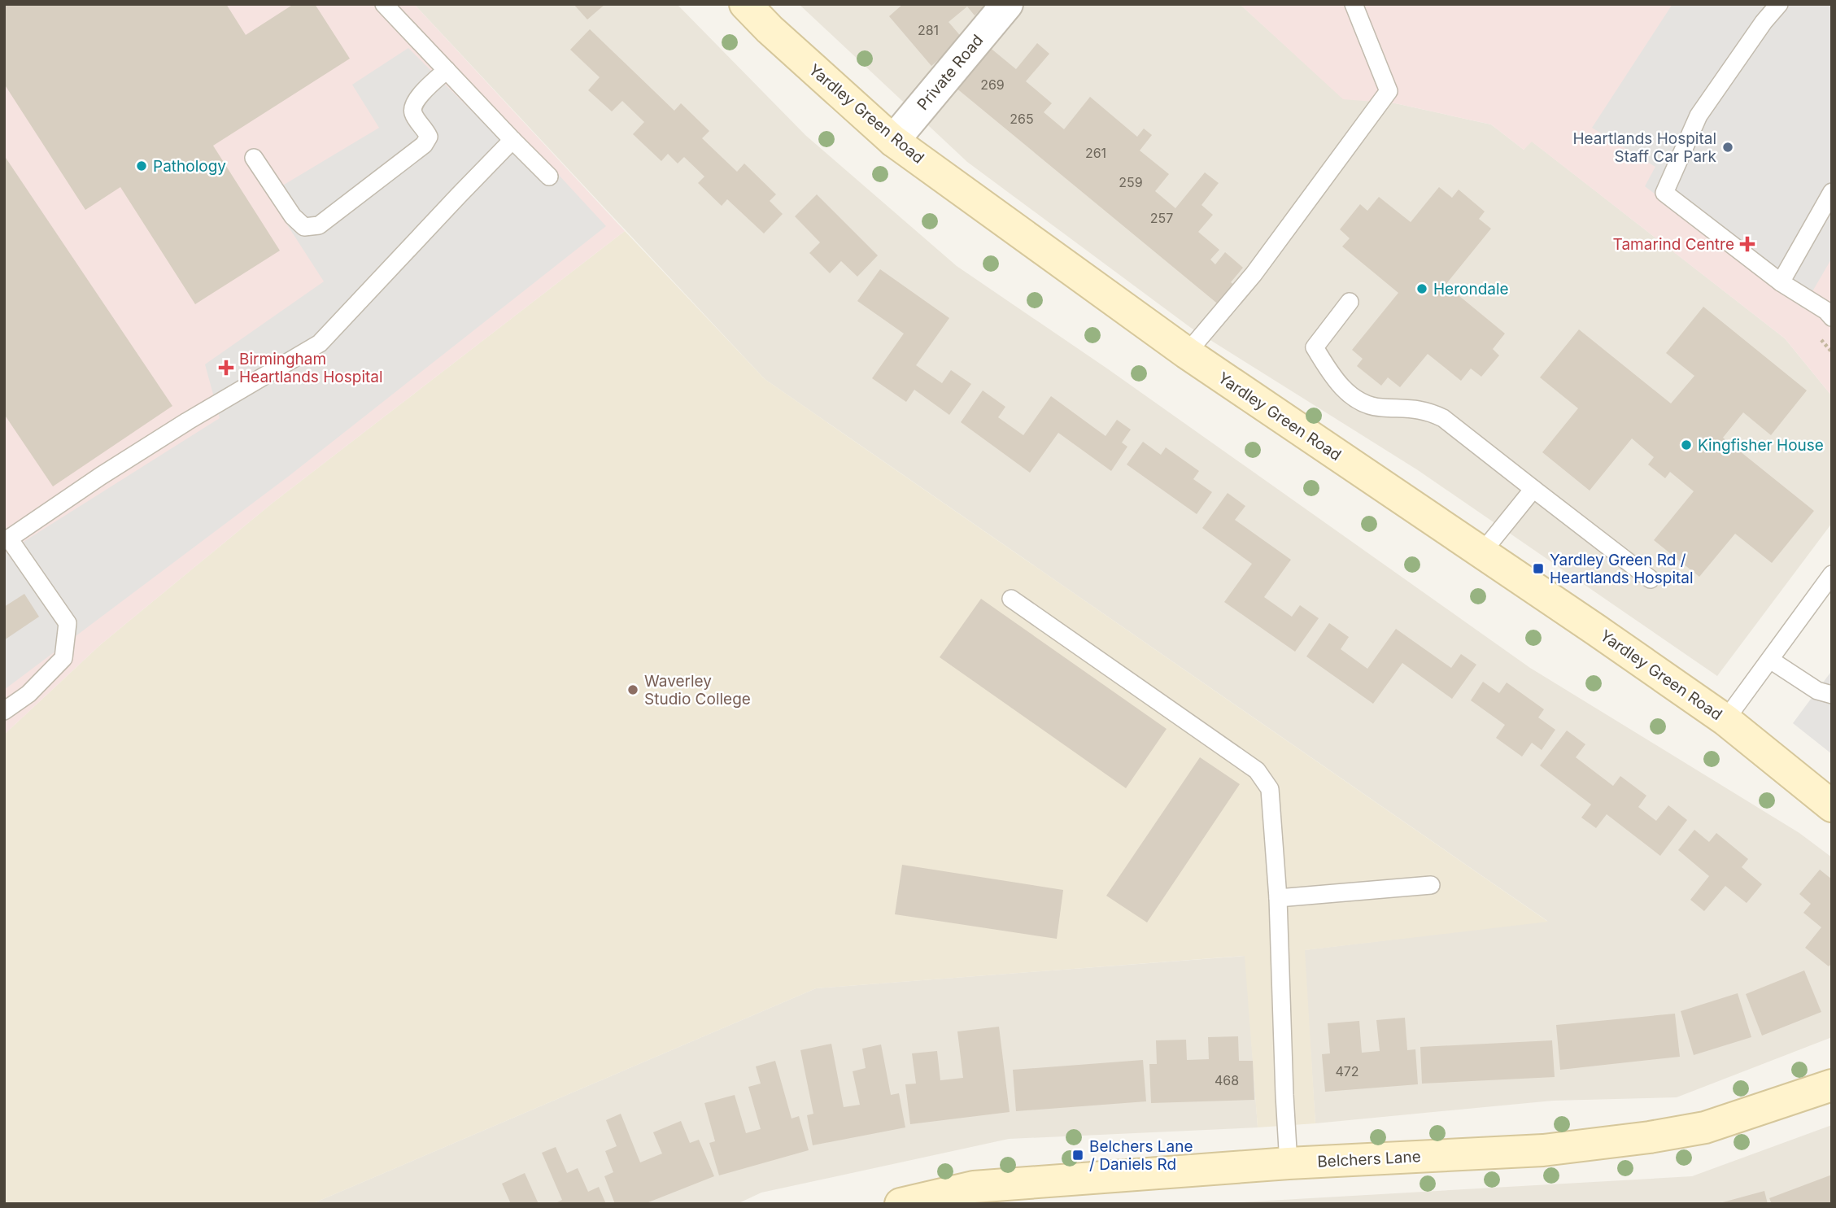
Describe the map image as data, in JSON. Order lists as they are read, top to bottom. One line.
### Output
{"streets":{"street":["Private Road","Yardley Green Road","Belchers Lane"]},"crossings":[["Private Road","Yardley Green Road"]],"places":{"other":["Heartlands Hospital Staff Car Park","Pathology","Herondale","Kingfisher House","Waverley Studio College"],"health":["Tamarind Centre","Birmingham Heartlands Hospital"],"transit":["Yardley Green Rd / Heartlands Hospital","Belchers Lane / Daniels Rd"]},"house_numbers":["281","269","265","261","259","257","472","468"]}
